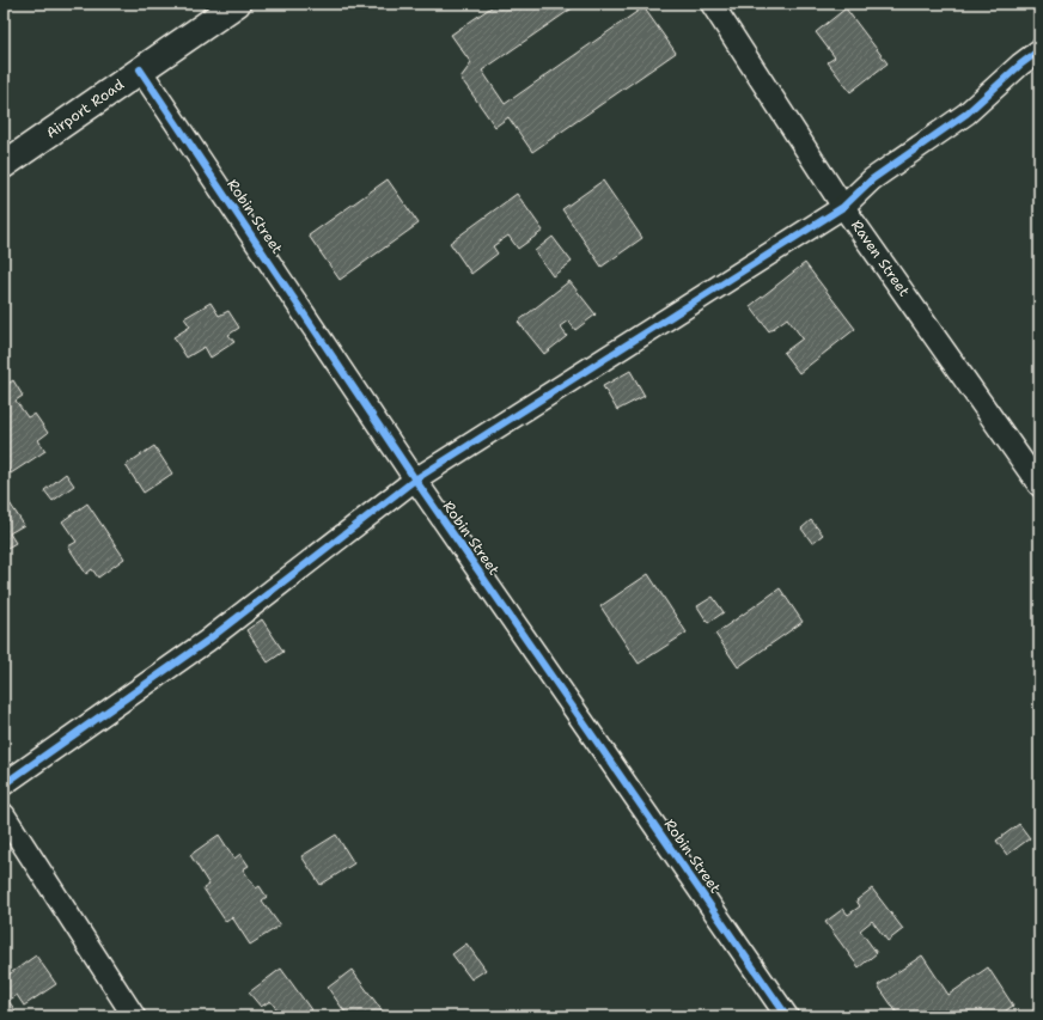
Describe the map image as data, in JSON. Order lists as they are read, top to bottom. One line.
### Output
{"streets":{"street":["Airport Road","Robin Street","Raven Street"]},"crossings":[["Airport Road","Robin Street"]]}
